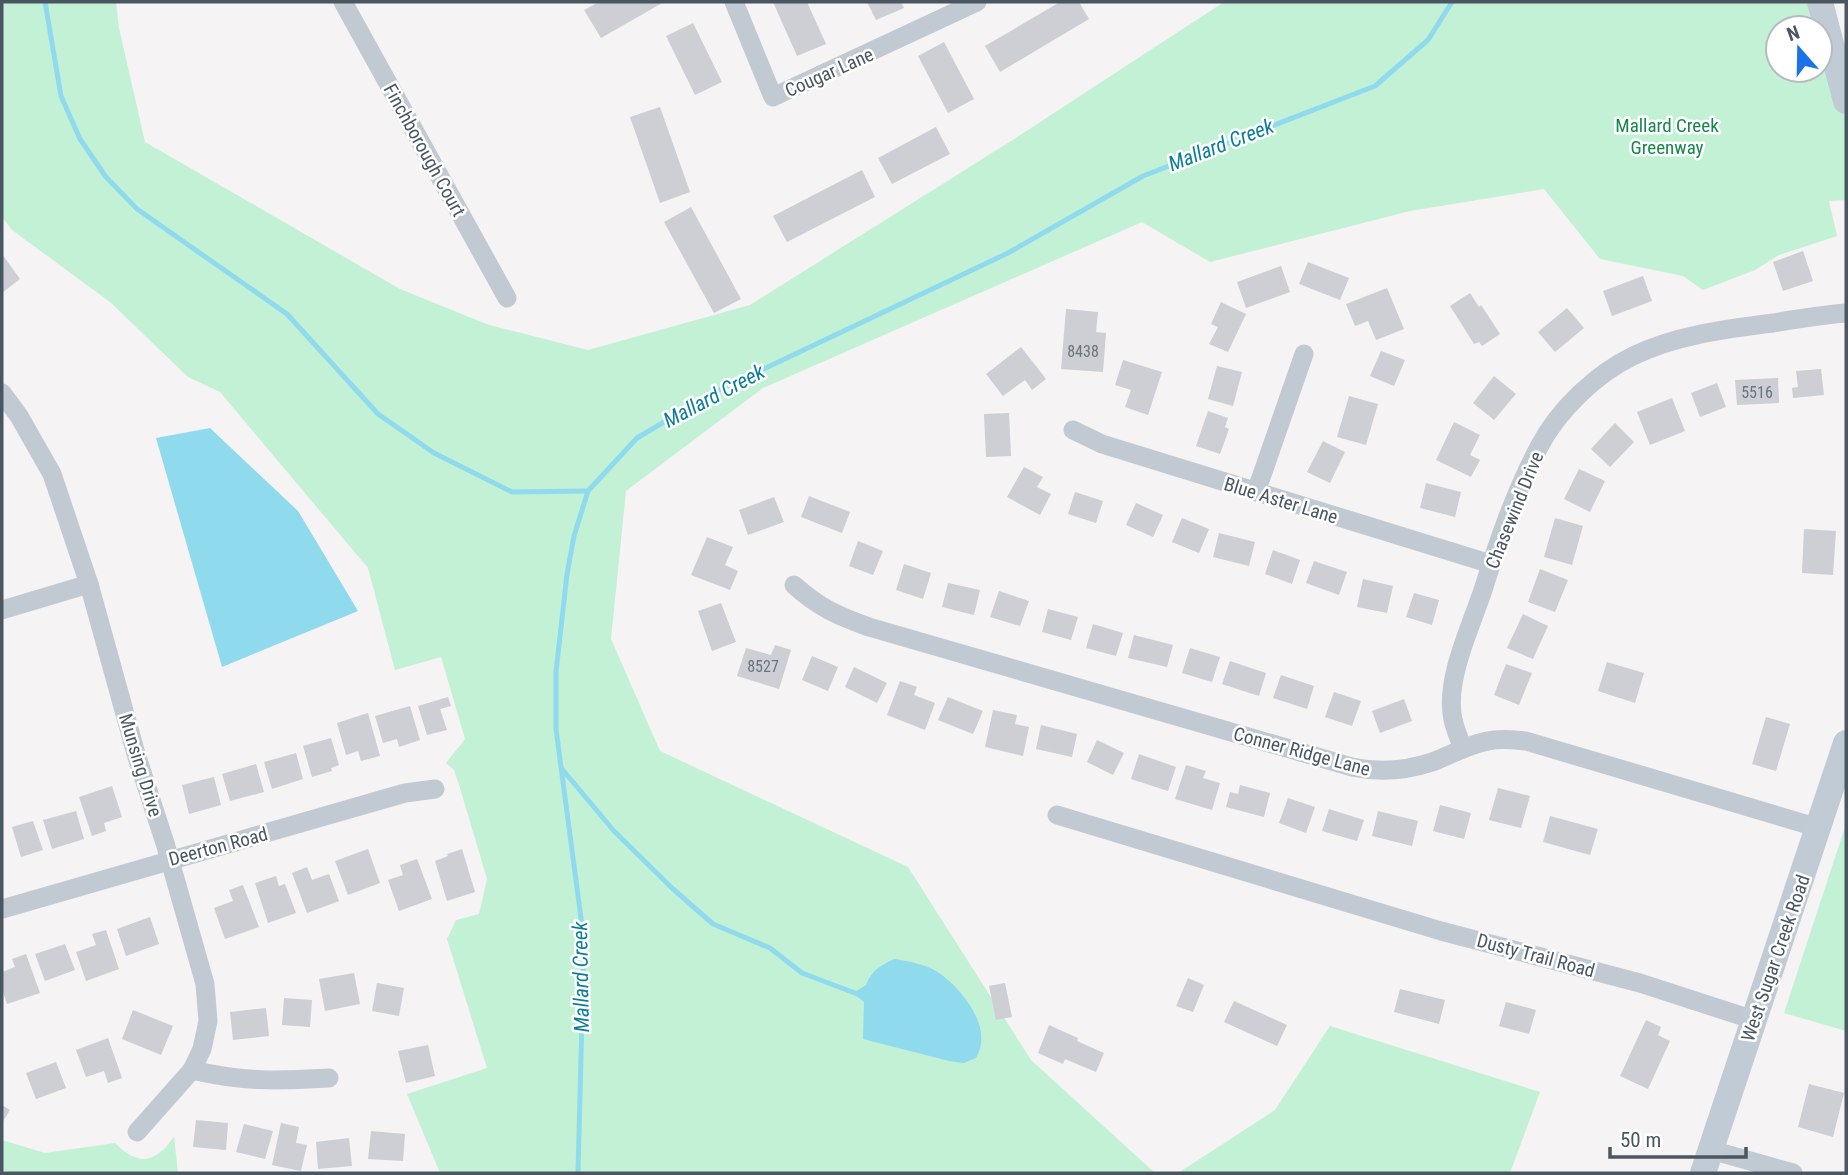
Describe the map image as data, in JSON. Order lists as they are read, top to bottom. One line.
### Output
{"streets":{"main road":["West Sugar Creek Road"],"street":["Cougar Lane","Finchborough Court","Blue Aster Lane","Chasewind Drive","Conner Ridge Lane","Munsing Drive","Deerton Road","Dusty Trail Road"]},"crossings":[["Blue Aster Lane","Chasewind Drive"],["Chasewind Drive","Conner Ridge Lane"],["Conner Ridge Lane","West Sugar Creek Road"],["Munsing Drive","Deerton Road"],["Dusty Trail Road","West Sugar Creek Road"]],"water":["Mallard Creek"],"parks":["Mallard Creek Greenway"],"house_numbers":["8438","5516","8527"],"scale_bar":"50 m","north":"top"}
